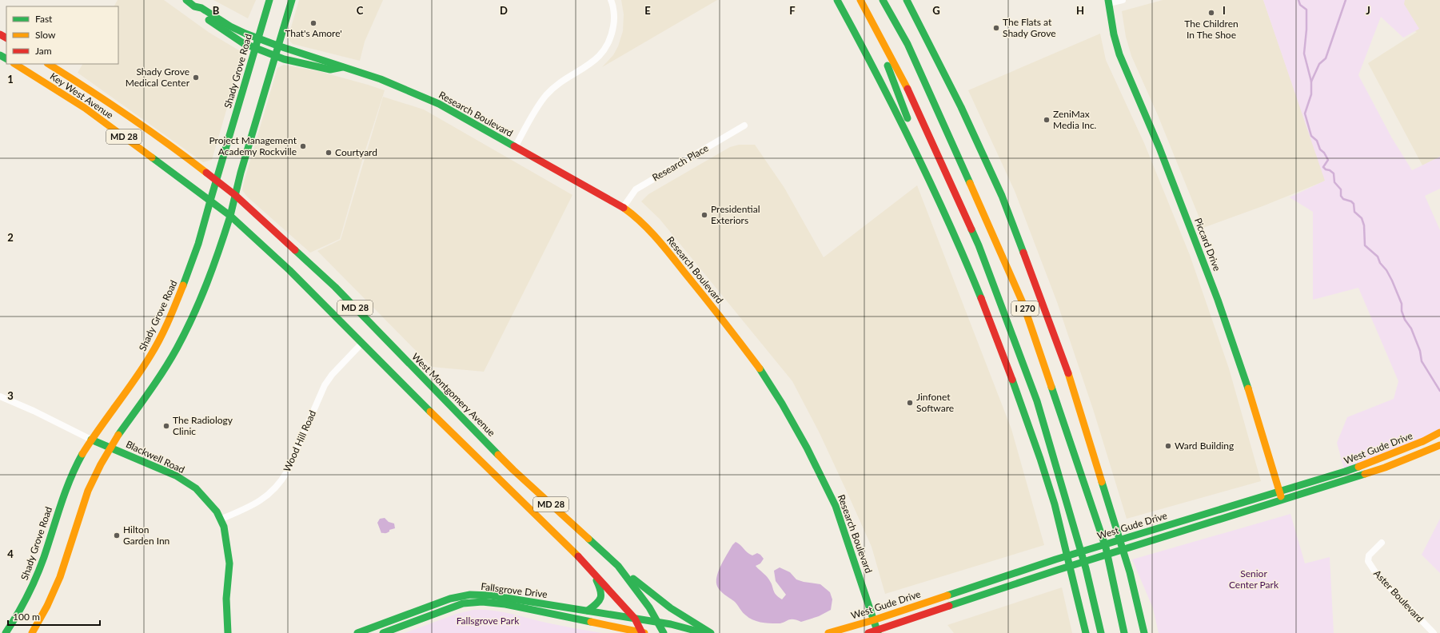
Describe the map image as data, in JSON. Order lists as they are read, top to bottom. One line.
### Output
{"streets":{"main road":["Shady Grove Road","Key West Avenue","Research Boulevard","MD 28","Piccard Drive","I 270","West Montgomery Avenue","West Gude Drive","Blackwell Road","Fallsgrove Drive"],"street":["Research Place","Wood Hill Road","Aster Boulevard"]},"crossings":[["Shady Grove Road","Key West Avenue"],["Shady Grove Road","Research Boulevard"],["Shady Grove Road","West Montgomery Avenue"],["Shady Grove Road","Blackwell Road"],["Key West Avenue","MD 28"],["Key West Avenue","West Montgomery Avenue"],["Research Boulevard","Research Place"],["Research Boulevard","West Gude Drive"],["MD 28","Wood Hill Road"],["MD 28","Fallsgrove Drive"],["Piccard Drive","West Gude Drive"],["Wood Hill Road","Blackwell Road"]],"parks":["Senior Center Park","Fallsgrove Park"],"places":["The Children In The Shoe","That's Amore'","The Flats at Shady Grove","Shady Grove Medical Center","ZeniMax Media Inc.","Project Management Academy Rockville","Courtyard","Presidential Exteriors","Jinfonet Software","The Radiology Clinic","Ward Building","Hilton Garden Inn"],"legend":["Fast","Slow","Jam"],"scale_bar":"100 m","grid":{"columns":["B","C","D","E","F","G","H","I","J"],"rows":["1","2","3","4"]}}
